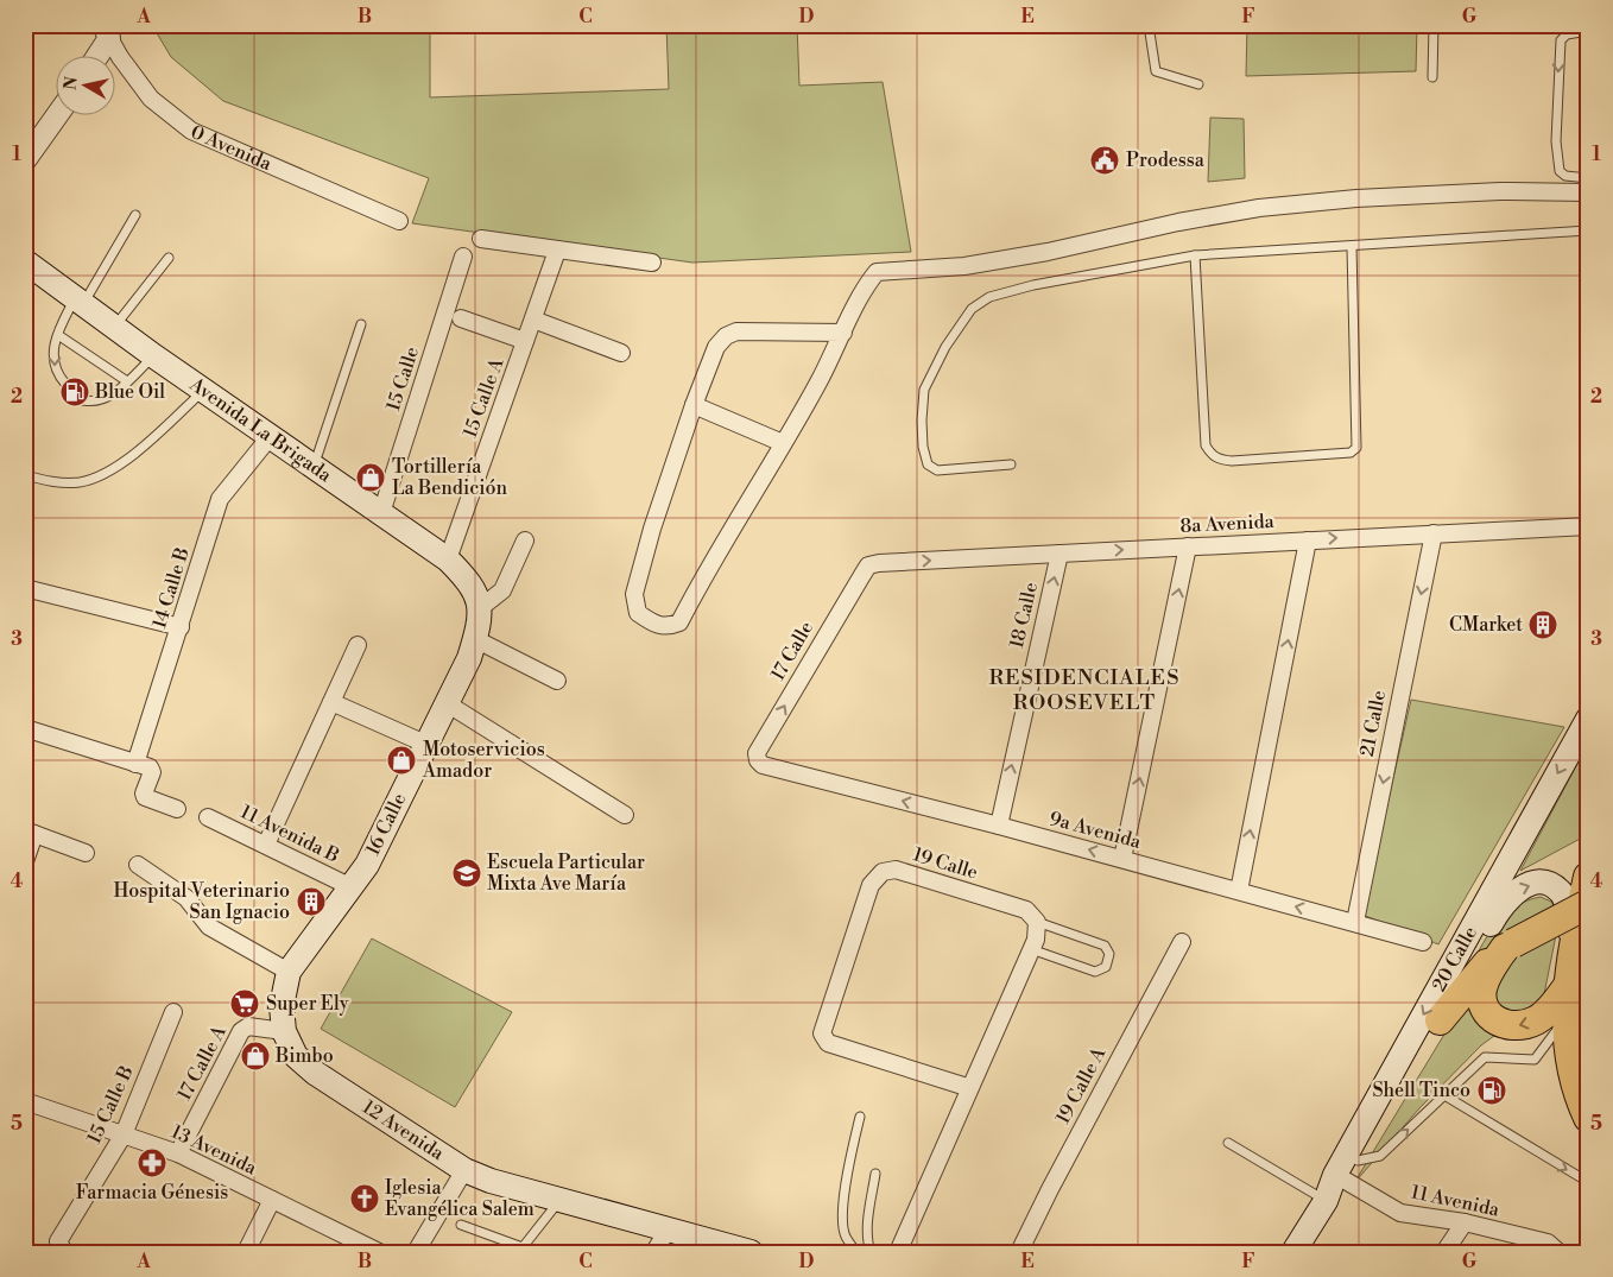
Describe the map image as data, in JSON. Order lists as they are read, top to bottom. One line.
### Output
{"streets":{"main road":["Avenida La Brigada","16 Calle","20 Calle","12 Avenida"],"street":["0 Avenida","15 Calle","15 Calle A","8a Avenida","14 Calle B","18 Calle","17 Calle","21 Calle","9a Avenida","11 Avenida B","19 Calle","17 Calle A","19 Calle A","15 Calle B","13 Avenida","11 Avenida"]},"crossings":[["15 Calle","Avenida La Brigada"],["15 Calle A","Avenida La Brigada"],["Avenida La Brigada","14 Calle B"],["Avenida La Brigada","16 Calle"],["8a Avenida","18 Calle"],["8a Avenida","17 Calle"],["8a Avenida","21 Calle"],["18 Calle","9a Avenida"],["17 Calle","9a Avenida"],["21 Calle","9a Avenida"],["16 Calle","11 Avenida B"],["16 Calle","17 Calle A"],["16 Calle","12 Avenida"],["20 Calle","11 Avenida"],["17 Calle A","12 Avenida"],["17 Calle A","13 Avenida"],["15 Calle B","13 Avenida"]],"one_way":["8a Avenida","17 Calle","9a Avenida"],"districts":["RESIDENCIALES ROOSEVELT"],"places":{"public building":["Prodessa"],"fuel station":["Blue Oil","Shell Tinco"],"shop":["Tortillería La Bendición","Motoservicios Amador","Bimbo"],"building":["CMarket","Hospital Veterinario San Ignacio"],"school or university":["Escuela Particular Mixta Ave María"],"supermarket":["Super Ely"],"pharmacy":["Farmacia Génesis"],"church":["Iglesia Evangélica Salem"]},"north":"left","grid":{"columns":["A","B","C","D","E","F","G"],"rows":["1","2","3","4","5"]}}
